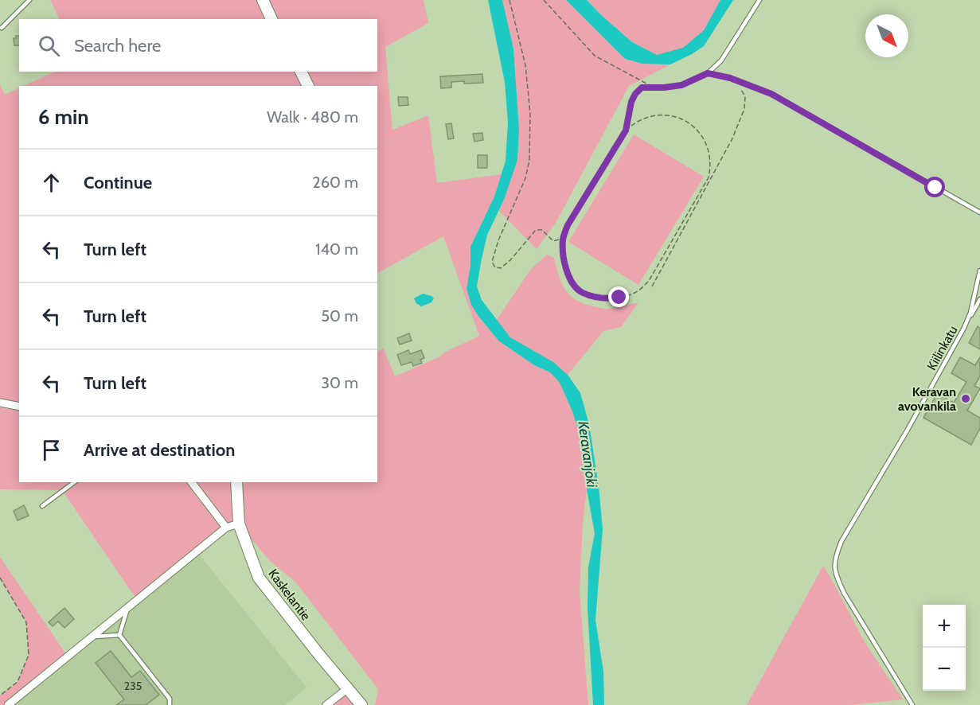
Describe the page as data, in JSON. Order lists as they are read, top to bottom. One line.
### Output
{"streets":{"street":["Kaskelantie"],"lane":["Kiilinkatu"]},"water":["Keravanjoki"],"places":["Keravan avovankila"],"house_numbers":["235"],"north":"bottom right","page":{"search":"Search here","heading":["6 min","Walk · 480 m"],"list":[["Continue","260 m"],["Turn left","140 m"],["Turn left","50 m"],["Turn left","30 m"],"Arrive at destination"],"map_buttons":["+","−"]}}
